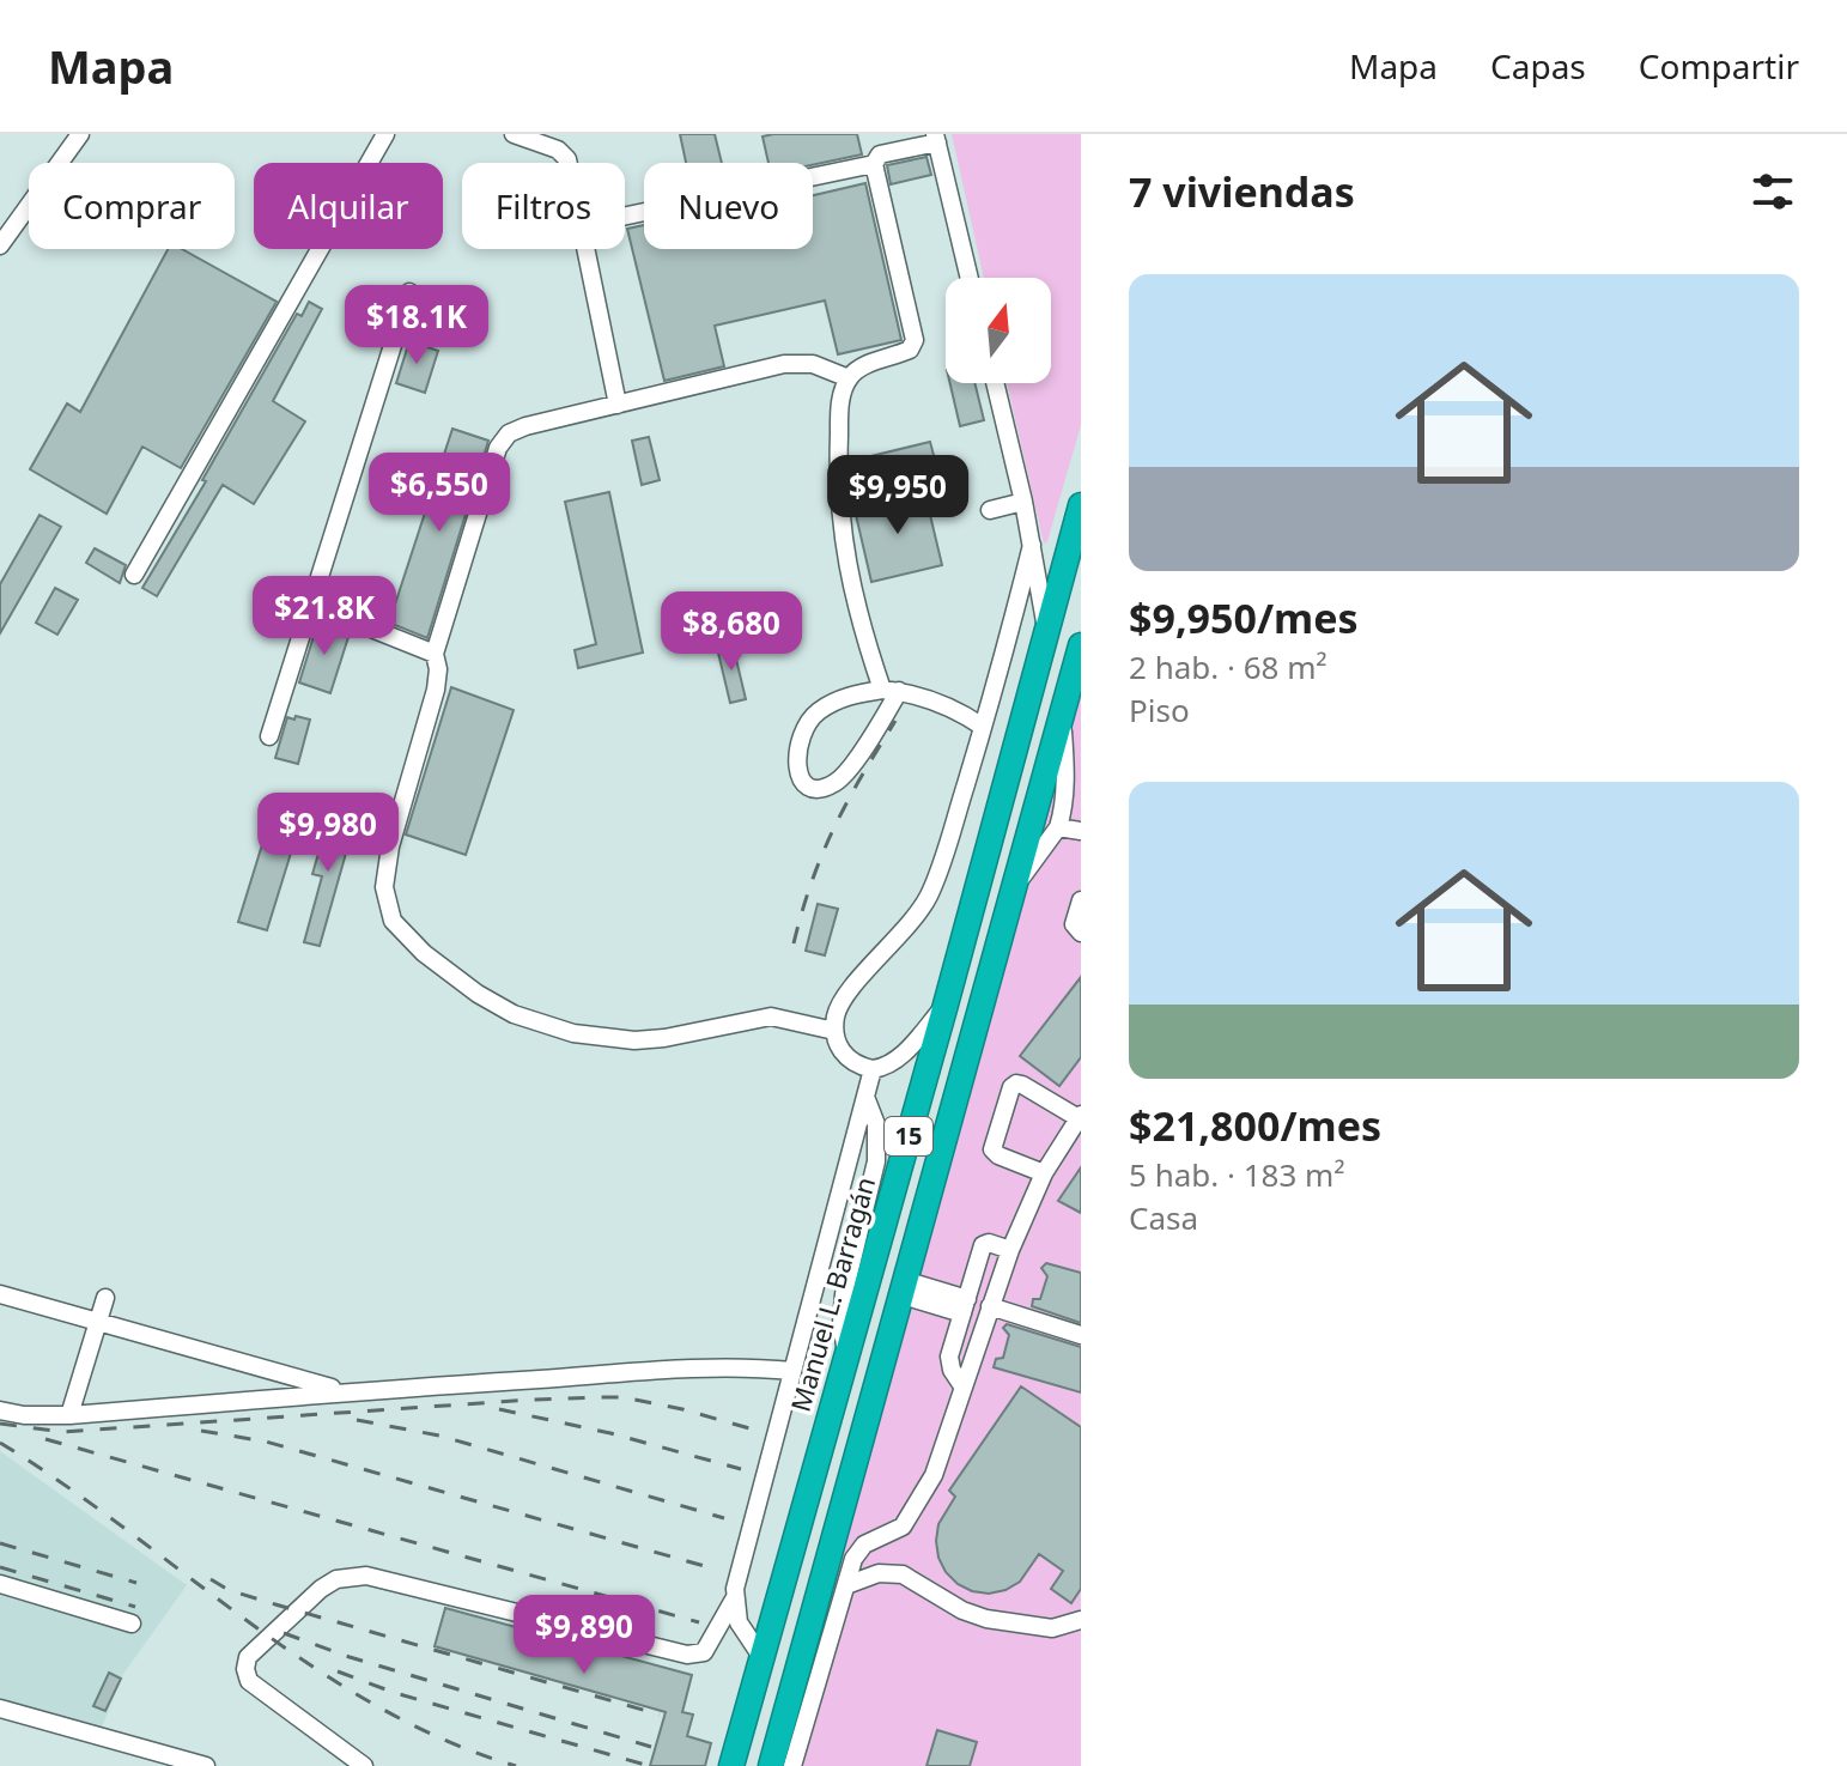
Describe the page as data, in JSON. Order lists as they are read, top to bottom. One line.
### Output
{"streets":{"highway":["15","Manuel L. Barragán"]},"north":"top","page":{"header":"Mapa","nav":["Mapa","Capas","Compartir"],"heading":"7 viviendas","chip":["Comprar","Alquilar","Filtros","Nuevo"],"list":[{"name":"$9,950/mes","note":"2 hab. · 68 m² · Piso"},{"name":"$21,800/mes","note":"5 hab. · 183 m² · Casa"}],"price":["$18.1K","$6,550","$9,950","$21.8K","$8,680","$9,980","$9,890"]}}
